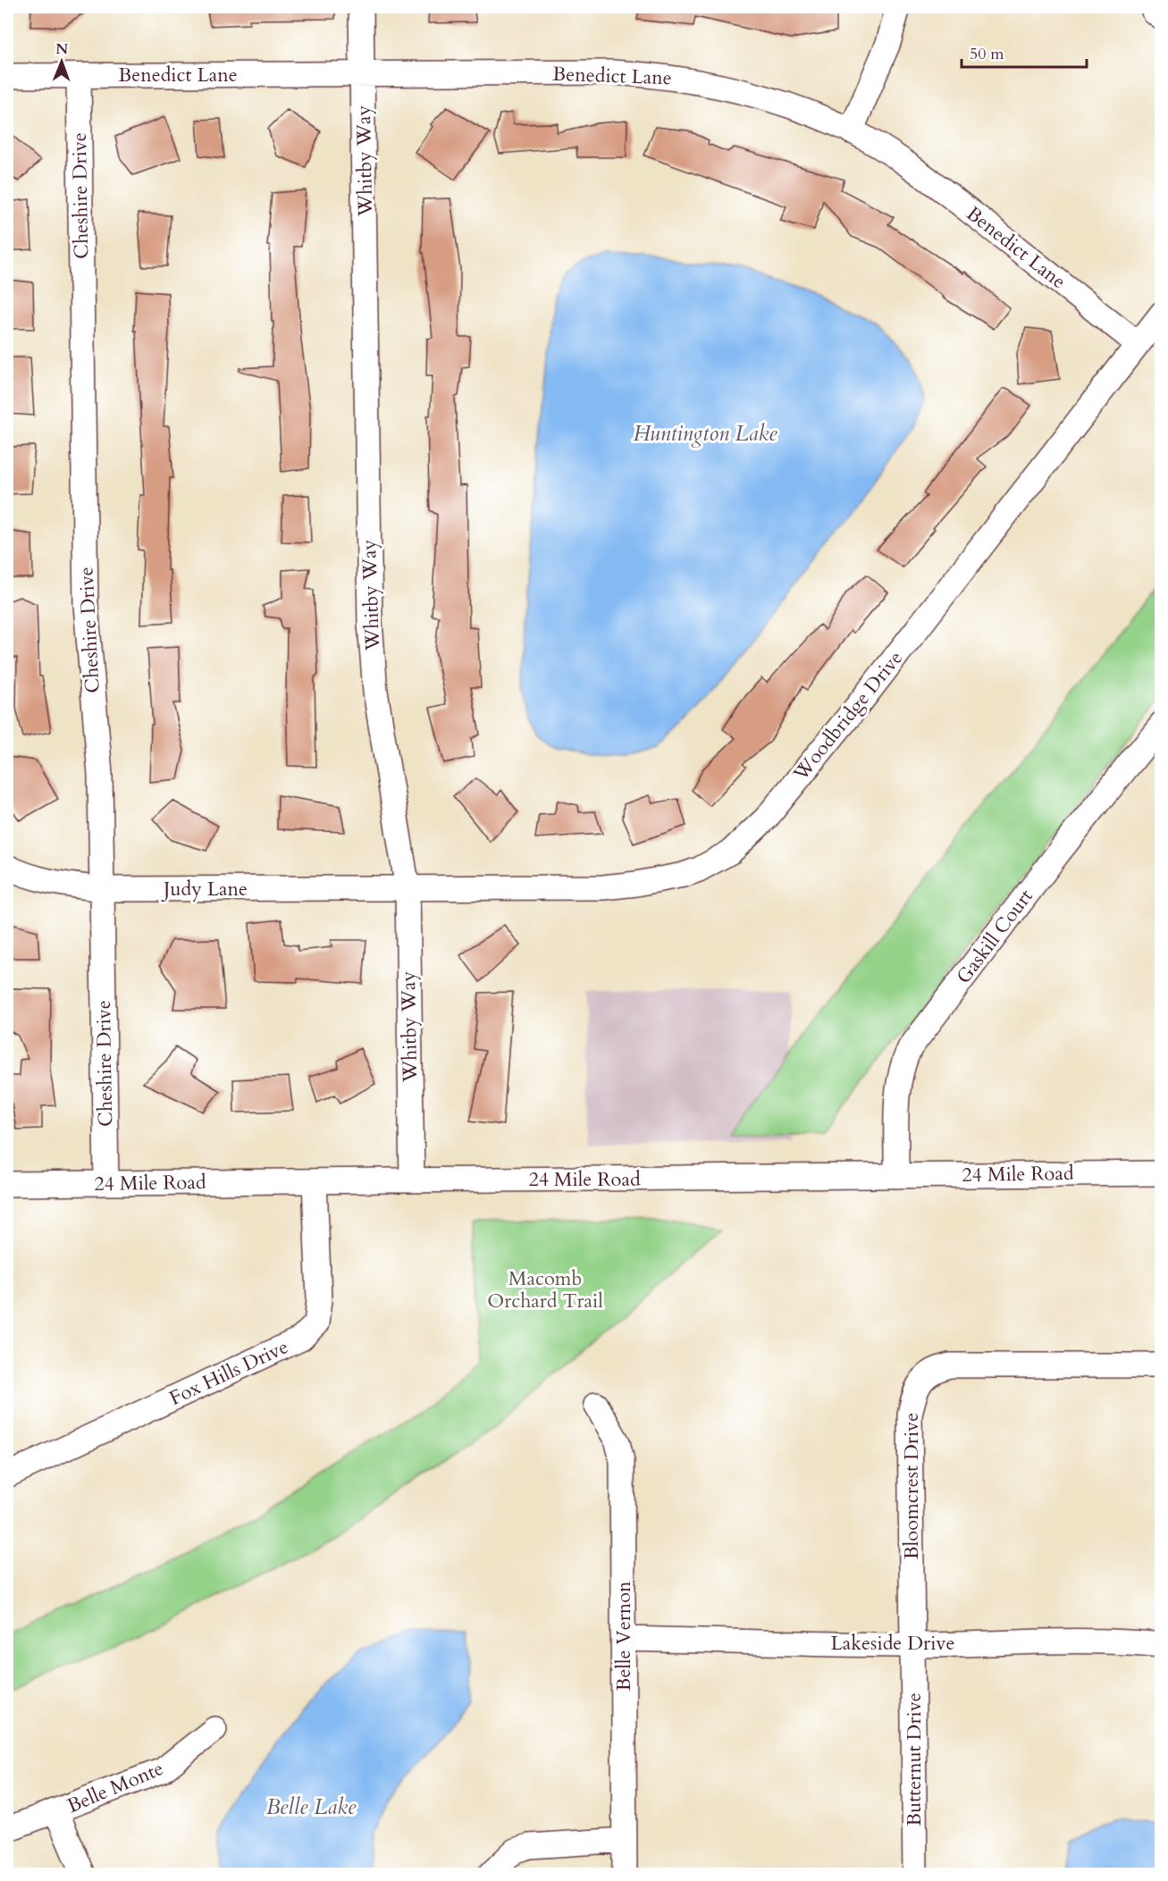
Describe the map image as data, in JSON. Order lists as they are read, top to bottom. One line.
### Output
{"streets":{"street":["Benedict Lane","Whitby Way","Cheshire Drive","Woodbridge Drive","Judy Lane","Gaskill Court","24 Mile Road","Fox Hills Drive","Bloomcrest Drive","Belle Vernon","Lakeside Drive","Butternut Drive","Belle Monte"]},"crossings":[["Benedict Lane","Whitby Way"],["Benedict Lane","Cheshire Drive"],["Benedict Lane","Woodbridge Drive"],["Whitby Way","Woodbridge Drive"],["Whitby Way","Judy Lane"],["Whitby Way","24 Mile Road"],["Cheshire Drive","Judy Lane"],["Cheshire Drive","24 Mile Road"],["Woodbridge Drive","Judy Lane"],["Gaskill Court","24 Mile Road"],["24 Mile Road","Fox Hills Drive"],["Bloomcrest Drive","Lakeside Drive"],["Bloomcrest Drive","Butternut Drive"],["Belle Vernon","Lakeside Drive"],["Lakeside Drive","Butternut Drive"]],"water":["Huntington Lake","Belle Lake"],"parks":["Macomb Orchard Trail"],"scale_bar":"50 m","north":"top"}
